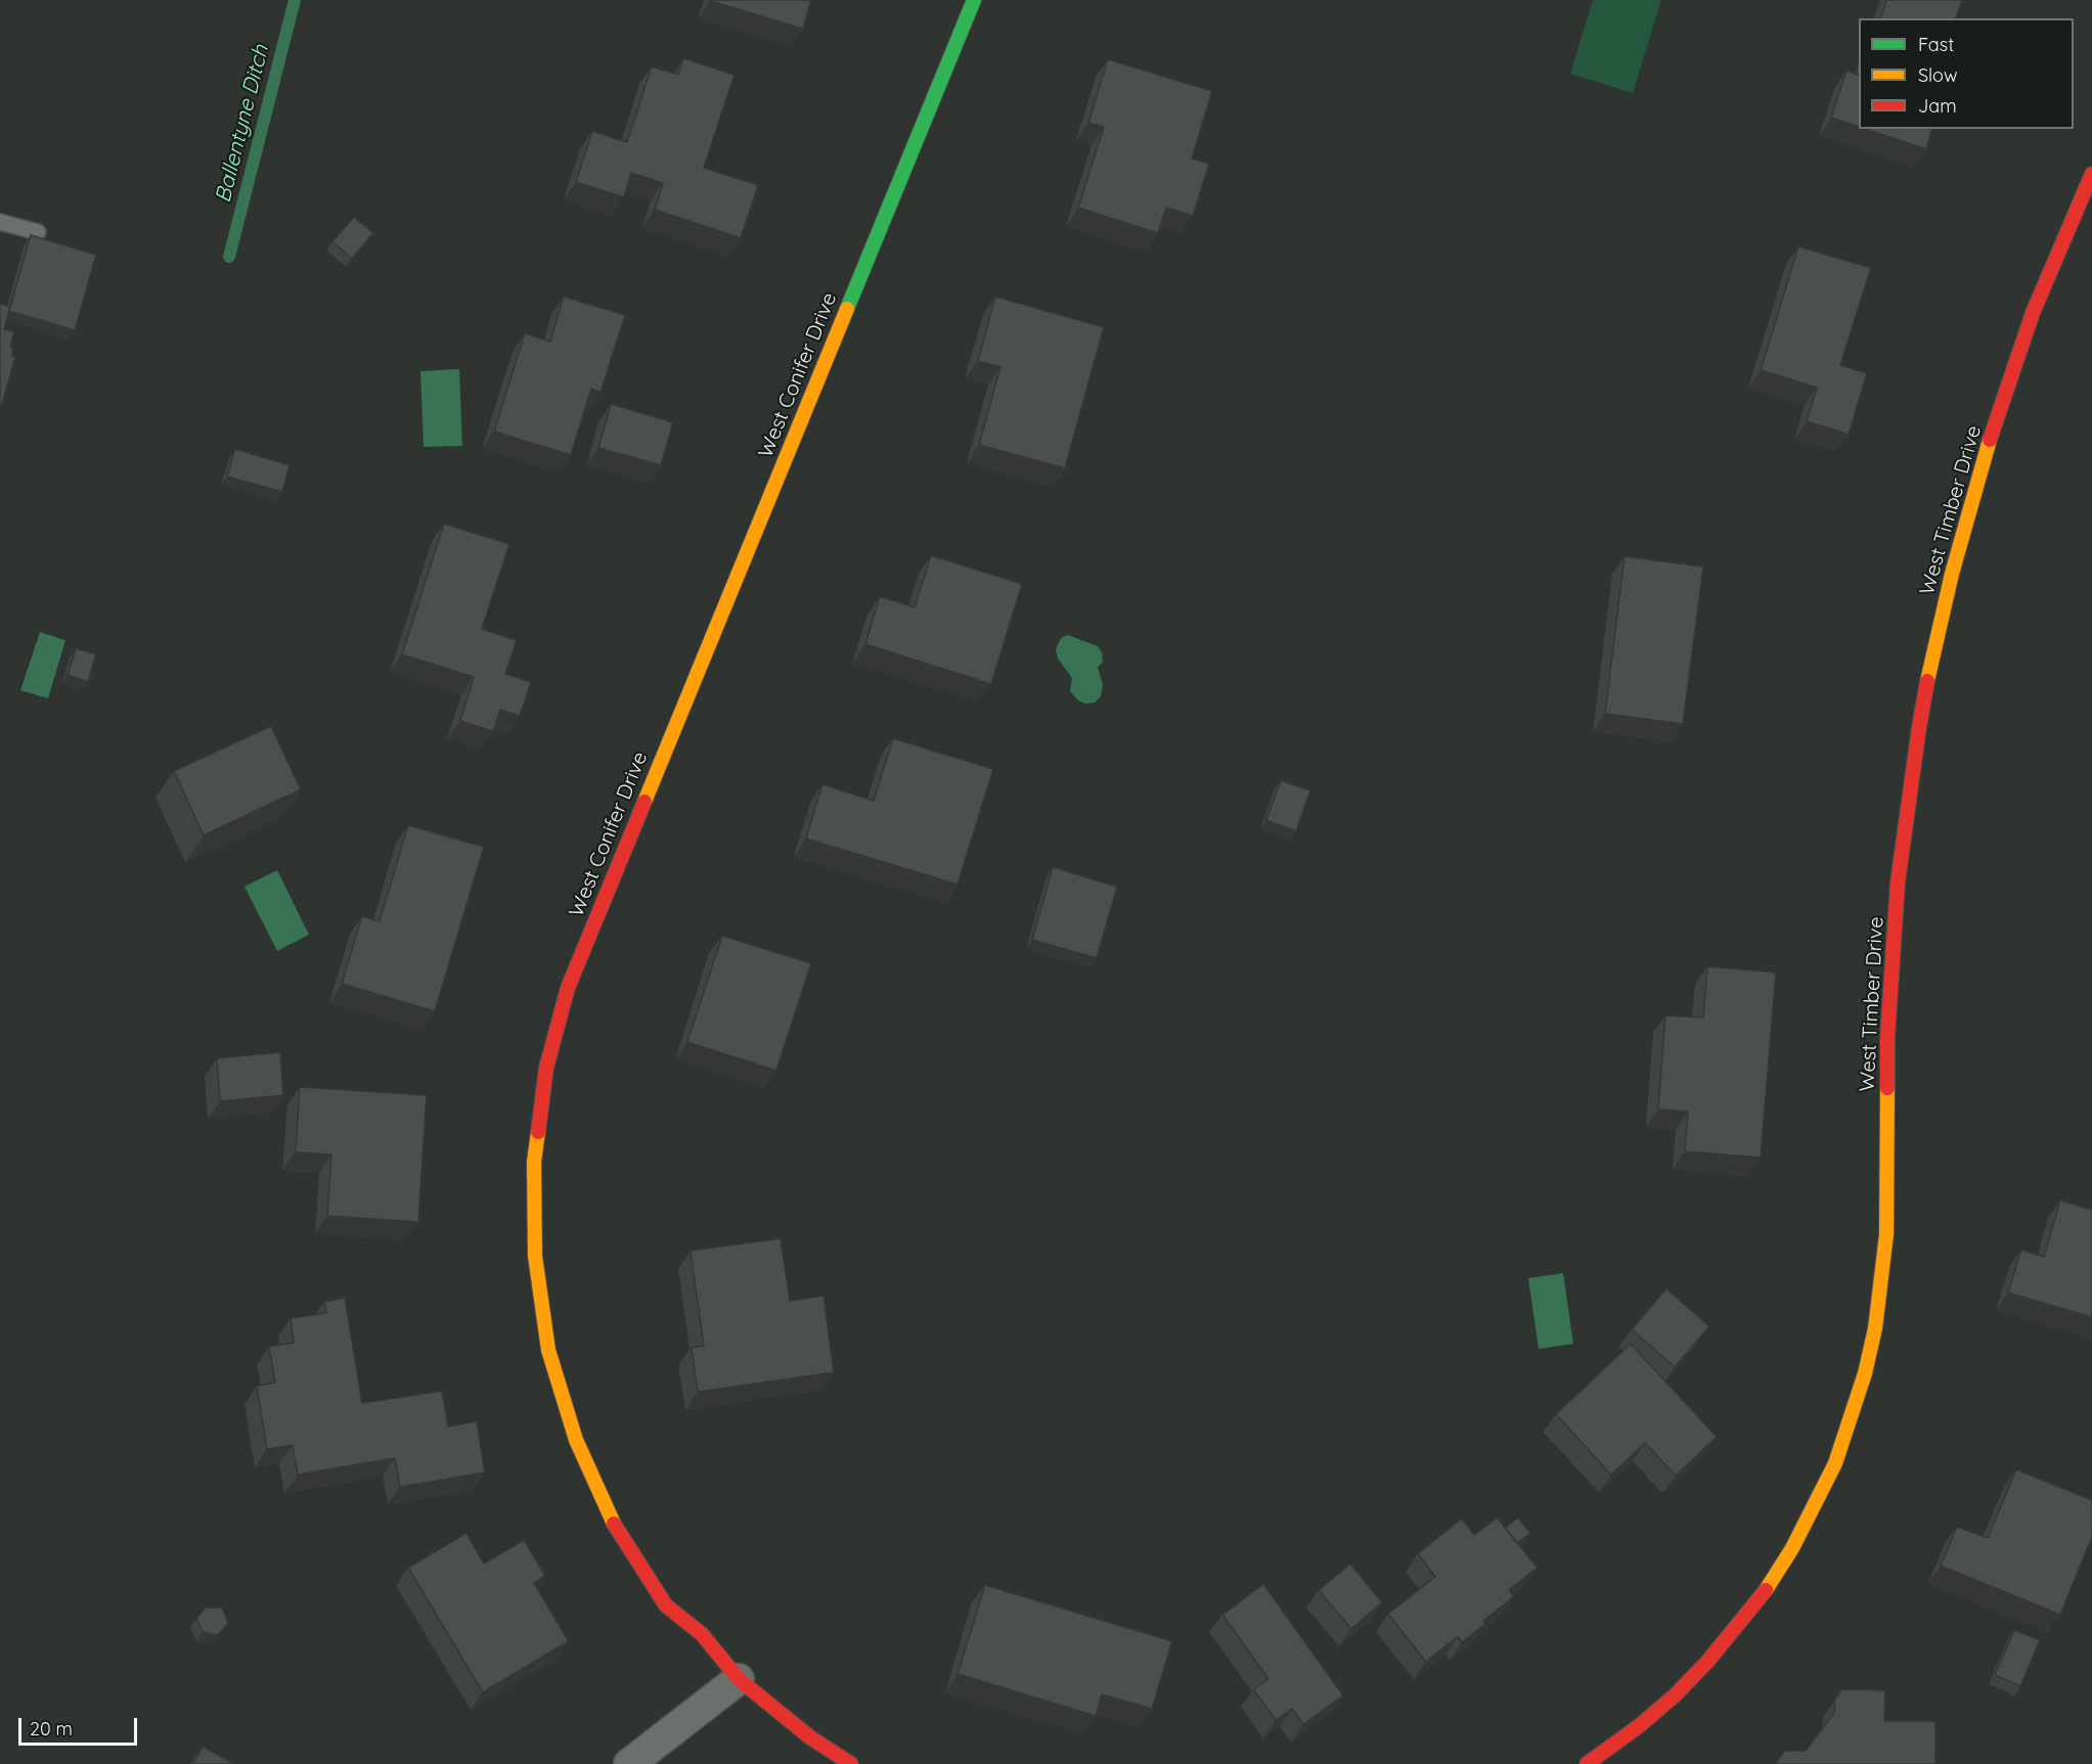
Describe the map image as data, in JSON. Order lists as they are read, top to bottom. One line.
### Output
{"streets":{"street":["West Conifer Drive","West Timber Drive"]},"water":["Ballentyne Ditch"],"legend":["Fast","Slow","Jam"],"scale_bar":"20 m"}
